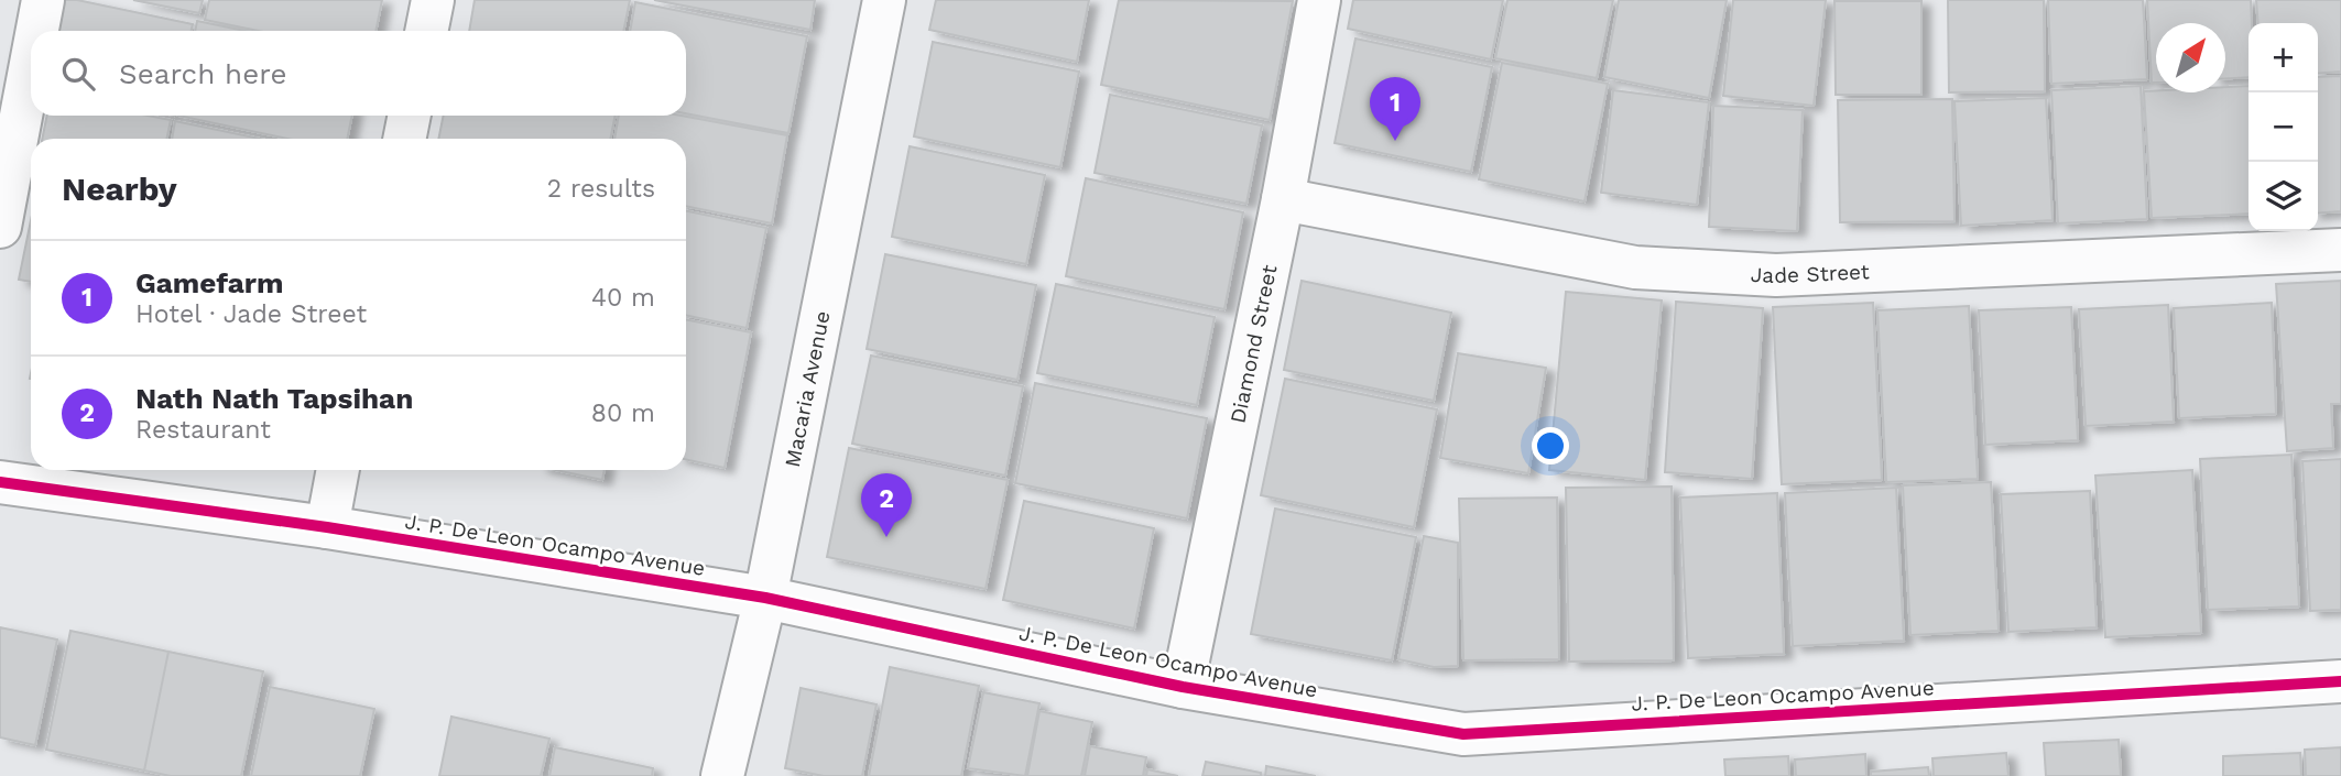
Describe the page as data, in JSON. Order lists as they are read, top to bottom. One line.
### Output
{"streets":{"street":["Jade Street","Diamond Street","Macaria Avenue","J. P. De Leon Ocampo Avenue"]},"crossings":[["Jade Street","Diamond Street"],["Diamond Street","J. P. De Leon Ocampo Avenue"],["Macaria Avenue","J. P. De Leon Ocampo Avenue"]],"north":"top right","page":{"map_buttons":["+","−"],"search":"Search here","pins":["1","2"],"heading":["Nearby","2 results"],"list":[{"mark":"1","name":"Gamefarm","note":"Hotel · Jade Street","value":"40 m"},{"mark":"2","name":"Nath Nath Tapsihan","note":"Restaurant","value":"80 m"}]}}
